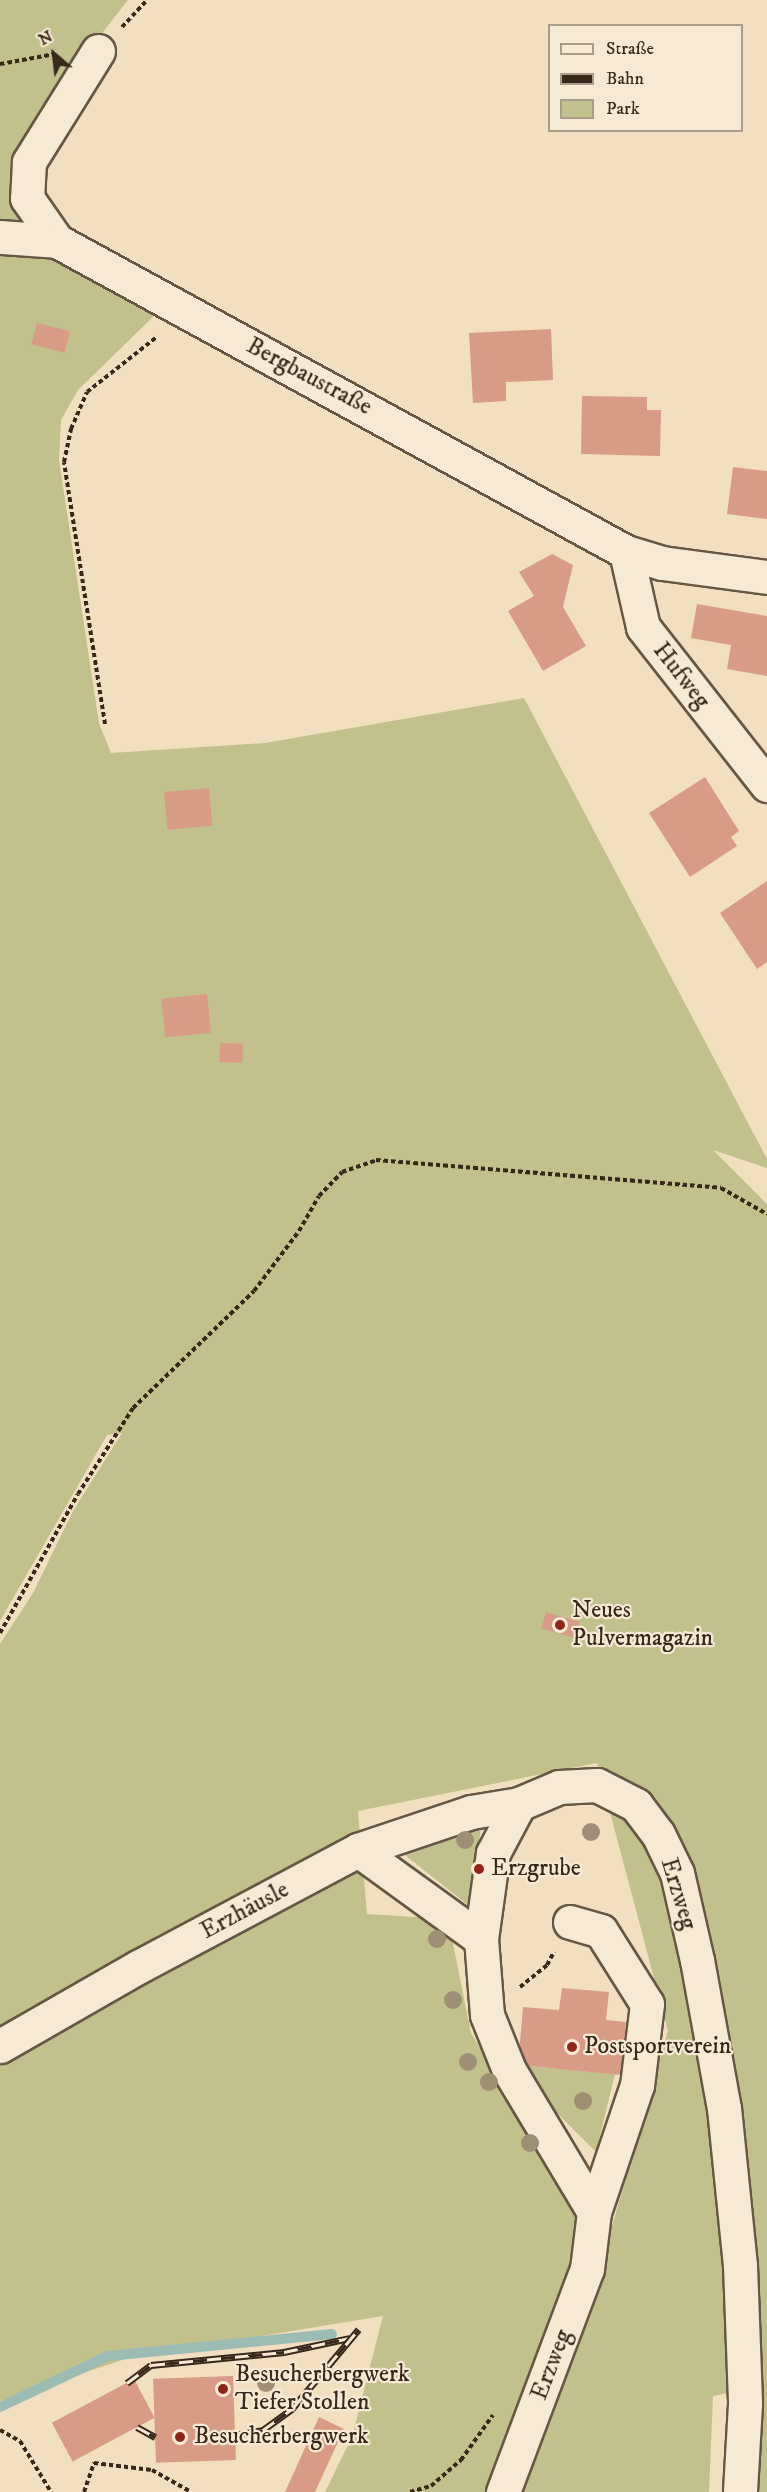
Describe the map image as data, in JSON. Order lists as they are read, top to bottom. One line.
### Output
{"streets":{"street":["Bergbaustraße","Hufweg","Erzweg","Erzhäusle"]},"crossings":[["Bergbaustraße","Hufweg"],["Erzweg","Erzhäusle"]],"places":["Neues Pulvermagazin","Erzgrube","Postsportverein","Besucherbergwerk Tiefer Stollen","Besucherbergwerk"],"legend":["Straße","Bahn","Park"],"north":"top left"}
